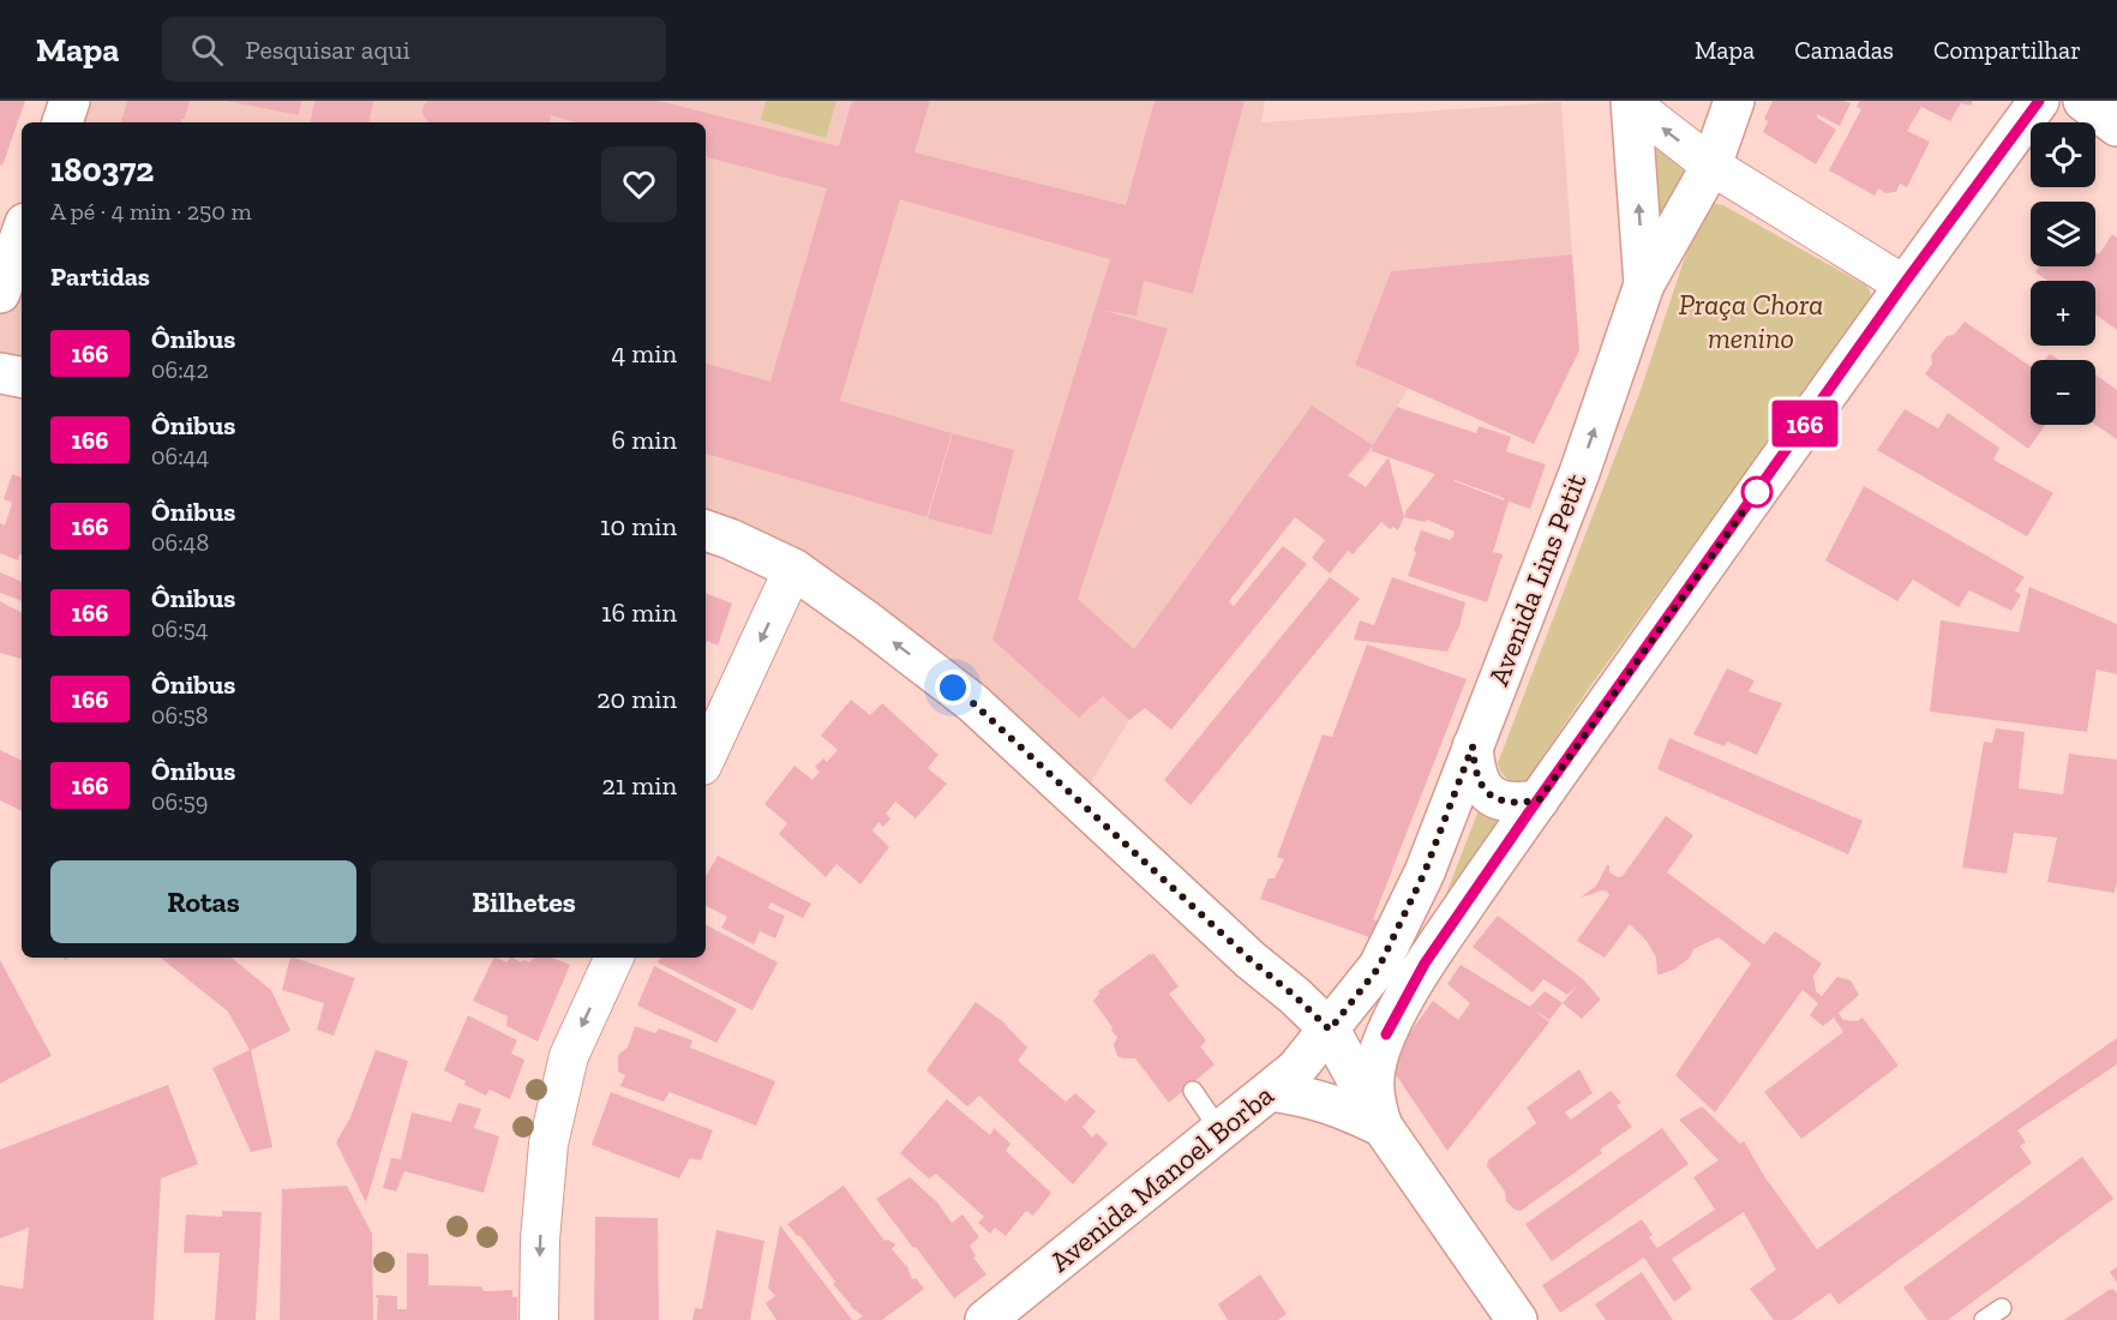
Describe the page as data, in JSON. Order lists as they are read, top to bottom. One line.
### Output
{"streets":{"main road":["Avenida Lins Petit","Avenida Manoel Borba"]},"crossings":[["Avenida Lins Petit","Avenida Manoel Borba"]],"parks":["Praça Chora menino"],"lines":["bus line 166"],"page":{"header":"Mapa","search":"Pesquisar aqui","nav":["Mapa","Camadas","Compartilhar"],"on_map":"166","map_buttons":["+","−"],"heading":[["180372","A pé · 4 min · 250 m"],"Partidas"],"list":[{"mark":"166","name":"Ônibus","note":"06:42","value":"4 min"},{"mark":"166","name":"Ônibus","note":"06:44","value":"6 min"},{"mark":"166","name":"Ônibus","note":"06:48","value":"10 min"},{"mark":"166","name":"Ônibus","note":"06:54","value":"16 min"},{"mark":"166","name":"Ônibus","note":"06:58","value":"20 min"},{"mark":"166","name":"Ônibus","note":"06:59","value":"21 min"}],"buttons":["Rotas","Bilhetes"]}}
